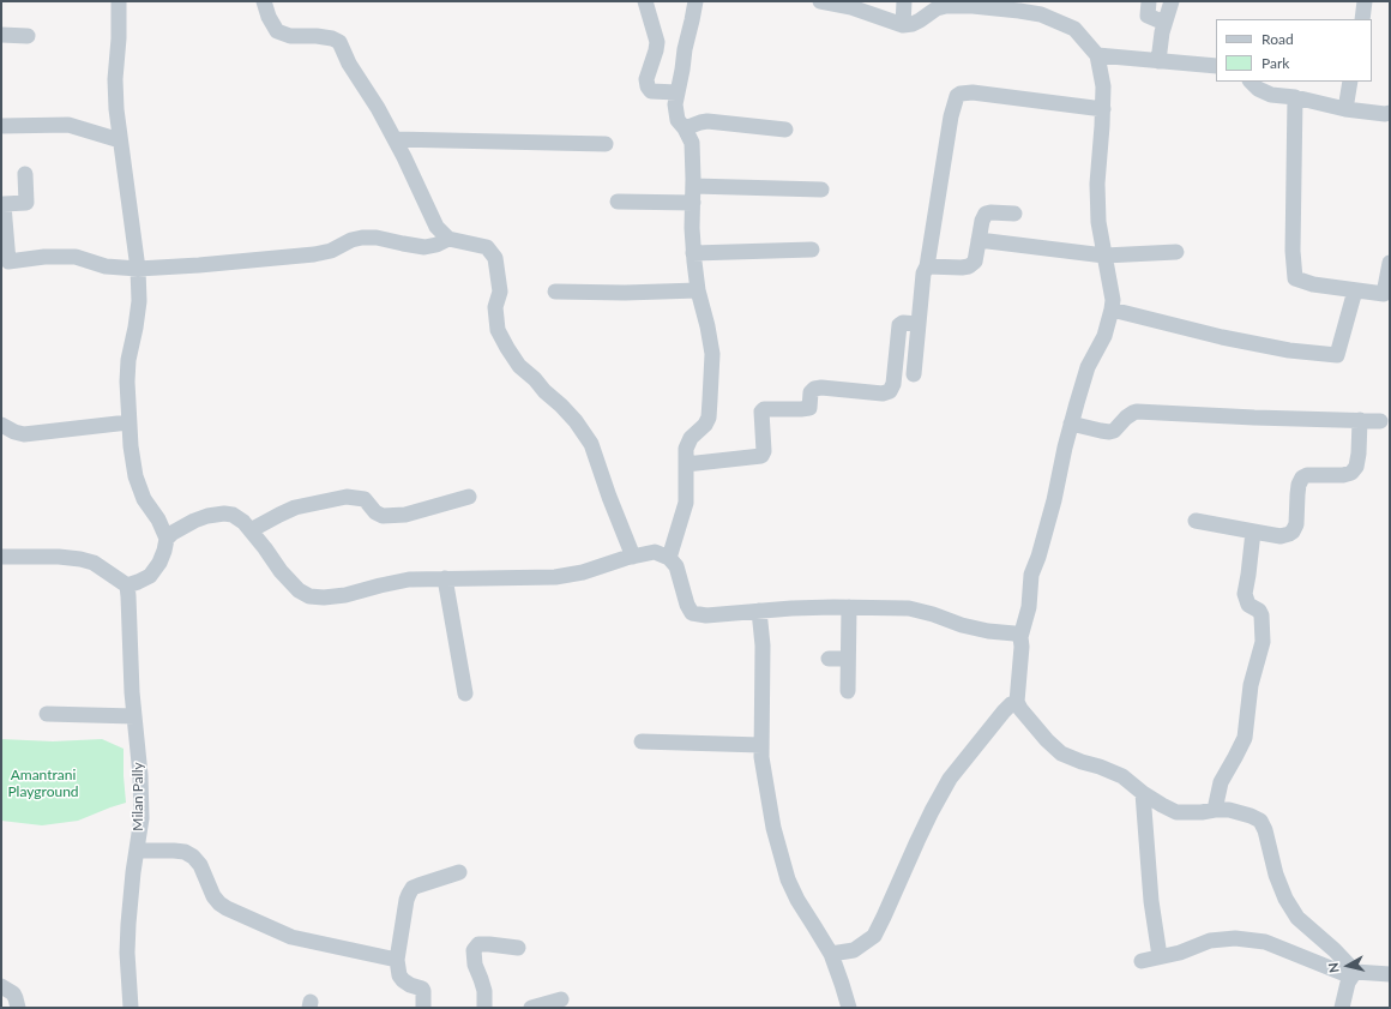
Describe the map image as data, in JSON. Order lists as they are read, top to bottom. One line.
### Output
{"streets":{"street":["Milan Pally"]},"parks":["Amantrani Playground"],"legend":["Road","Park"],"north":"left"}
